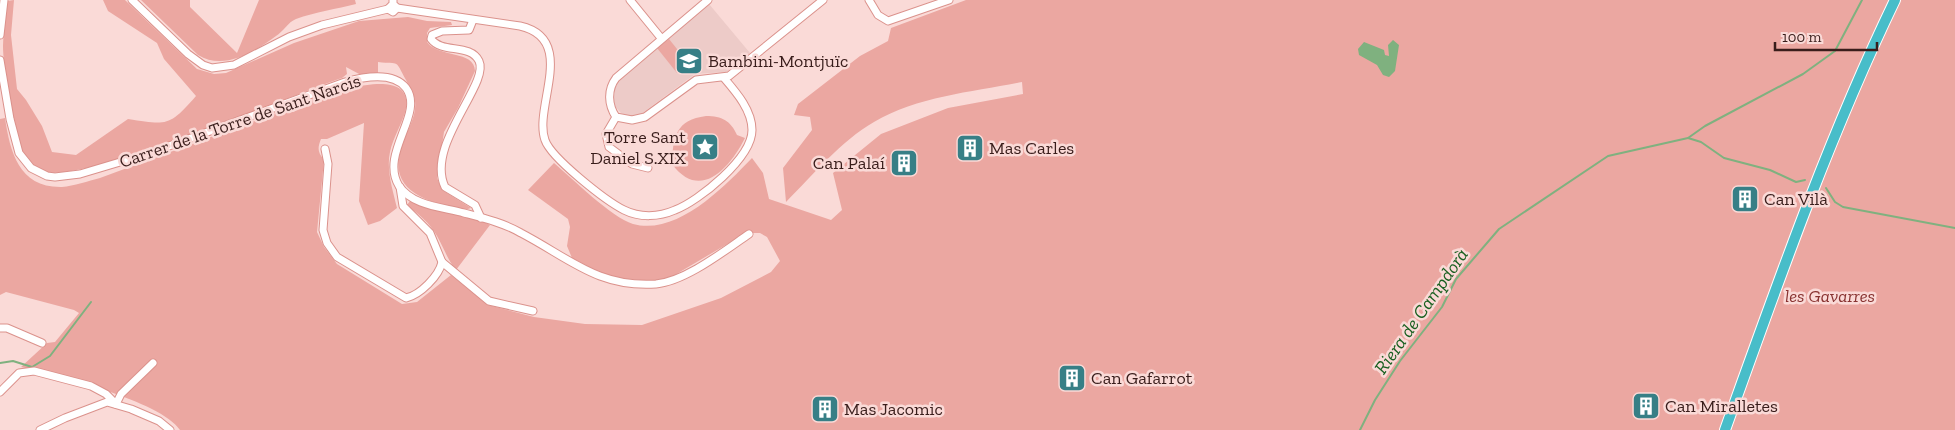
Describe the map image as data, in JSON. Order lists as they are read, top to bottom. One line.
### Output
{"streets":{"street":["Carrer de la Torre de Sant Narcís"]},"water":["Riera de Campdorà"],"parks":["les Gavarres"],"places":{"school or university":["Bambini-Montjuïc"],"place":["Torre Sant Daniel S.XIX"],"building":["Mas Carles","Can Palaí","Can Vilà","Can Gafarrot","Can Miralletes","Mas Jacomic"]},"scale_bar":"100 m"}
